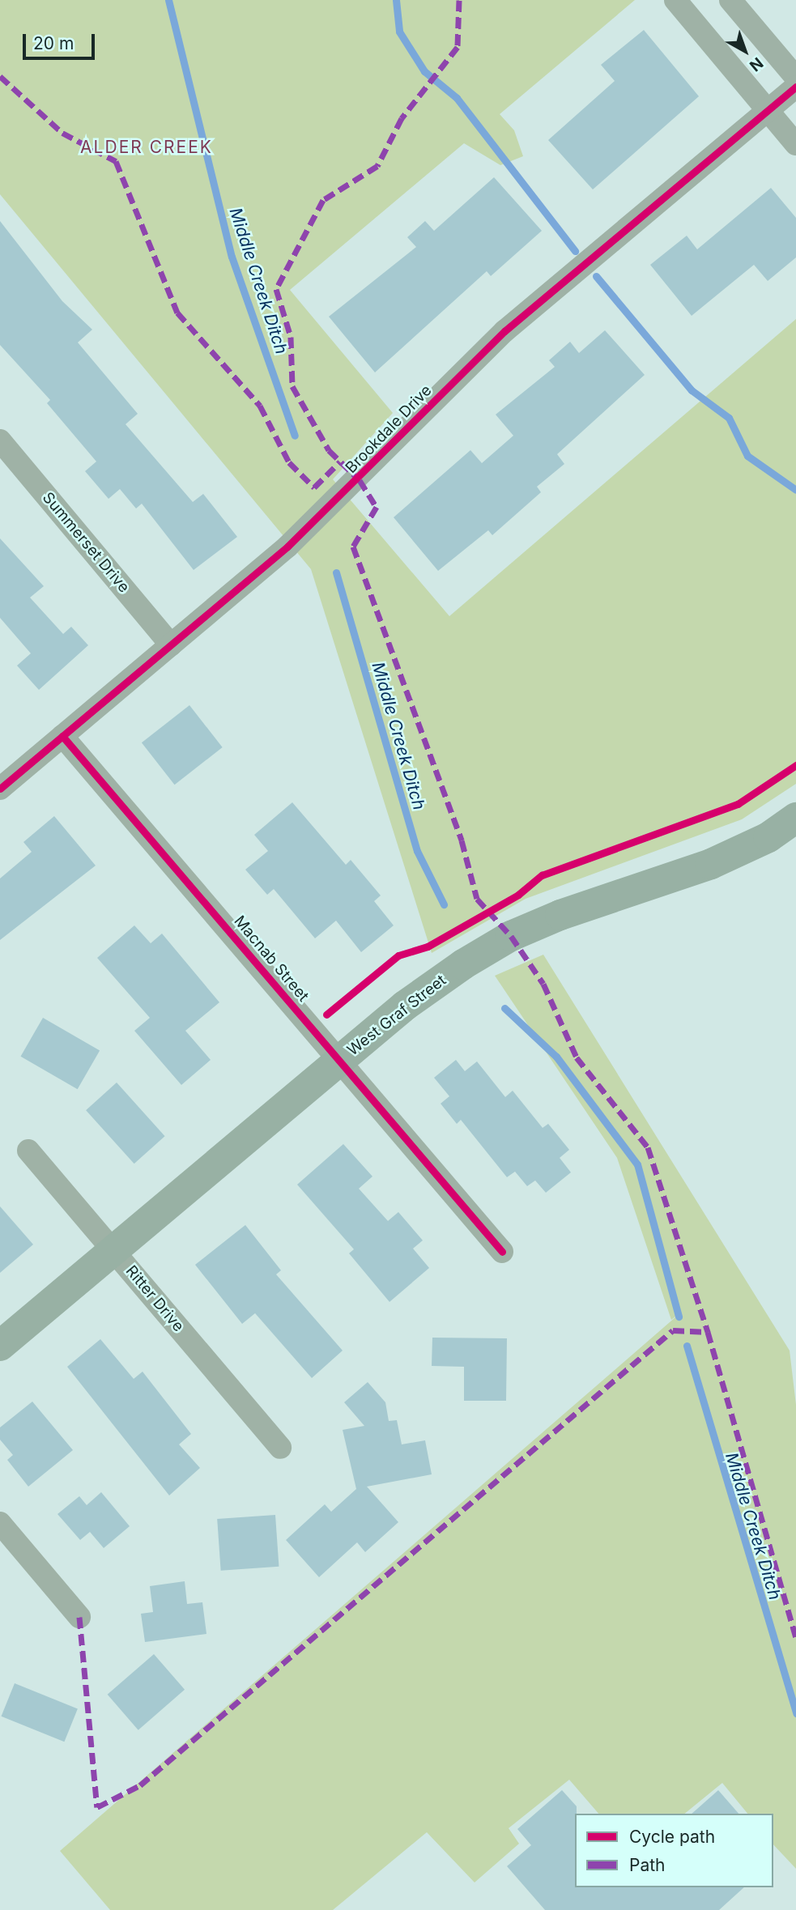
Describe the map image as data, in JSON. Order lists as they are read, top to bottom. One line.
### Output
{"streets":{"main road":["West Graf Street"],"street":["Brookdale Drive","Summerset Drive","Macnab Street","Ritter Drive"]},"crossings":[["Brookdale Drive","Summerset Drive"],["Brookdale Drive","Macnab Street"],["Macnab Street","West Graf Street"],["West Graf Street","Ritter Drive"]],"districts":["ALDER CREEK"],"water":["Middle Creek Ditch"],"legend":["Cycle path","Path"],"scale_bar":"20 m","north":"bottom right"}
